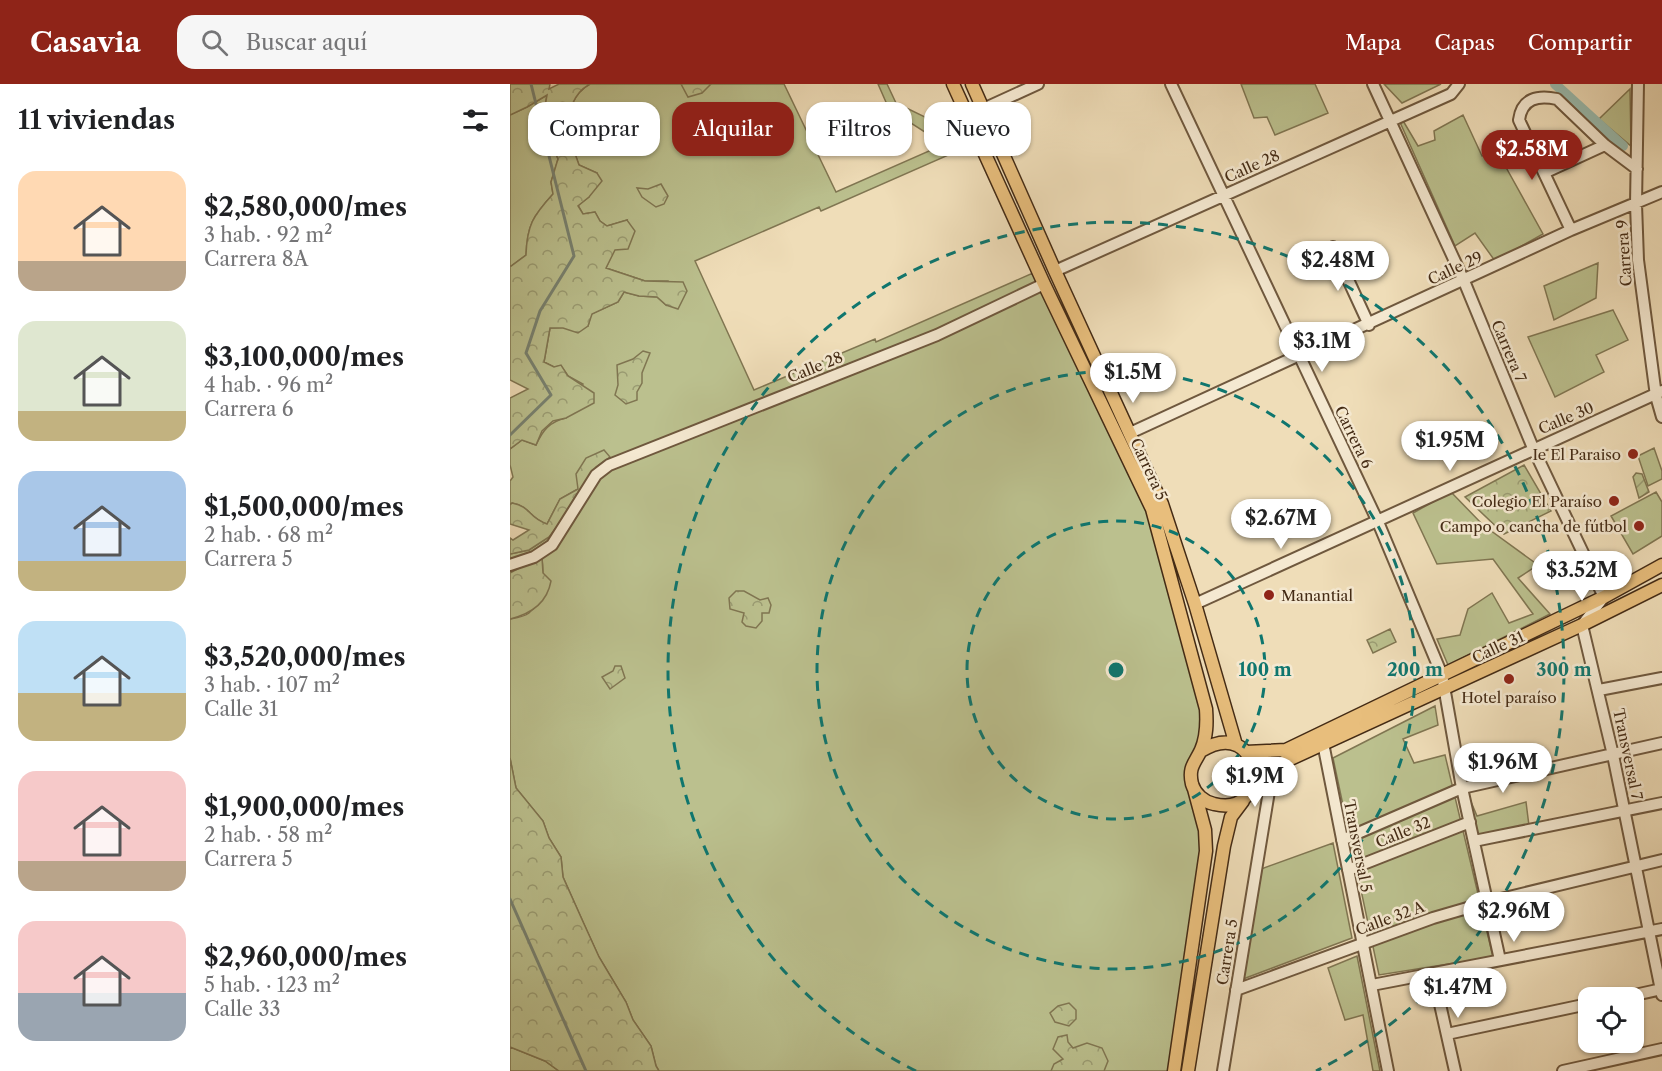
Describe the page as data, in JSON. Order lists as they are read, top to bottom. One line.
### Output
{"streets":{"main road":["Carrera 5","Calle 31"],"street":["Calle 28","Carrera 9","Calle 29","Carrera 7","Calle 30","Carrera 6","Transversal 7","Calle 32","Transversal 5","Calle 32 A"]},"crossings":[["Calle 28","Carrera 7"],["Calle 28","Carrera 6"],["Calle 28","Carrera 5"],["Carrera 9","Calle 29"],["Carrera 9","Calle 30"],["Calle 29","Carrera 7"],["Calle 29","Carrera 6"],["Calle 29","Carrera 5"],["Carrera 7","Calle 30"],["Carrera 7","Calle 31"],["Calle 30","Carrera 6"],["Calle 30","Carrera 5"],["Carrera 6","Calle 31"],["Carrera 6","Calle 32"],["Carrera 6","Calle 32 A"],["Carrera 5","Calle 31"],["Carrera 5","Calle 32 A"],["Calle 31","Transversal 7"],["Calle 31","Transversal 5"],["Transversal 7","Calle 32 A"],["Calle 32","Transversal 5"],["Transversal 5","Calle 32 A"]],"places":["Ie El Paraiso","Colegio El Paraíso","Campo o cancha de fútbol","Manantial","Hotel paraíso"],"page":{"header":"Casavia","search":"Buscar aquí","nav":["Mapa","Capas","Compartir"],"heading":"11 viviendas","chip":["Comprar","Alquilar","Filtros","Nuevo"],"price":["$2.58M","$2.48M","$3.1M","$1.5M","$1.95M","$2.67M","$3.52M","$1.96M","$1.9M","$2.96M","$1.47M"],"list":[{"name":"$2,580,000/mes","note":"3 hab. · 92 m² · Carrera 8A"},{"name":"$3,100,000/mes","note":"4 hab. · 96 m² · Carrera 6"},{"name":"$1,500,000/mes","note":"2 hab. · 68 m² · Carrera 5"},{"name":"$3,520,000/mes","note":"3 hab. · 107 m² · Calle 31"},{"name":"$1,900,000/mes","note":"2 hab. · 58 m² · Carrera 5"},{"name":"$2,960,000/mes","note":"5 hab. · 123 m² · Calle 33"}]},"rings":["100 m","200 m","300 m"]}
